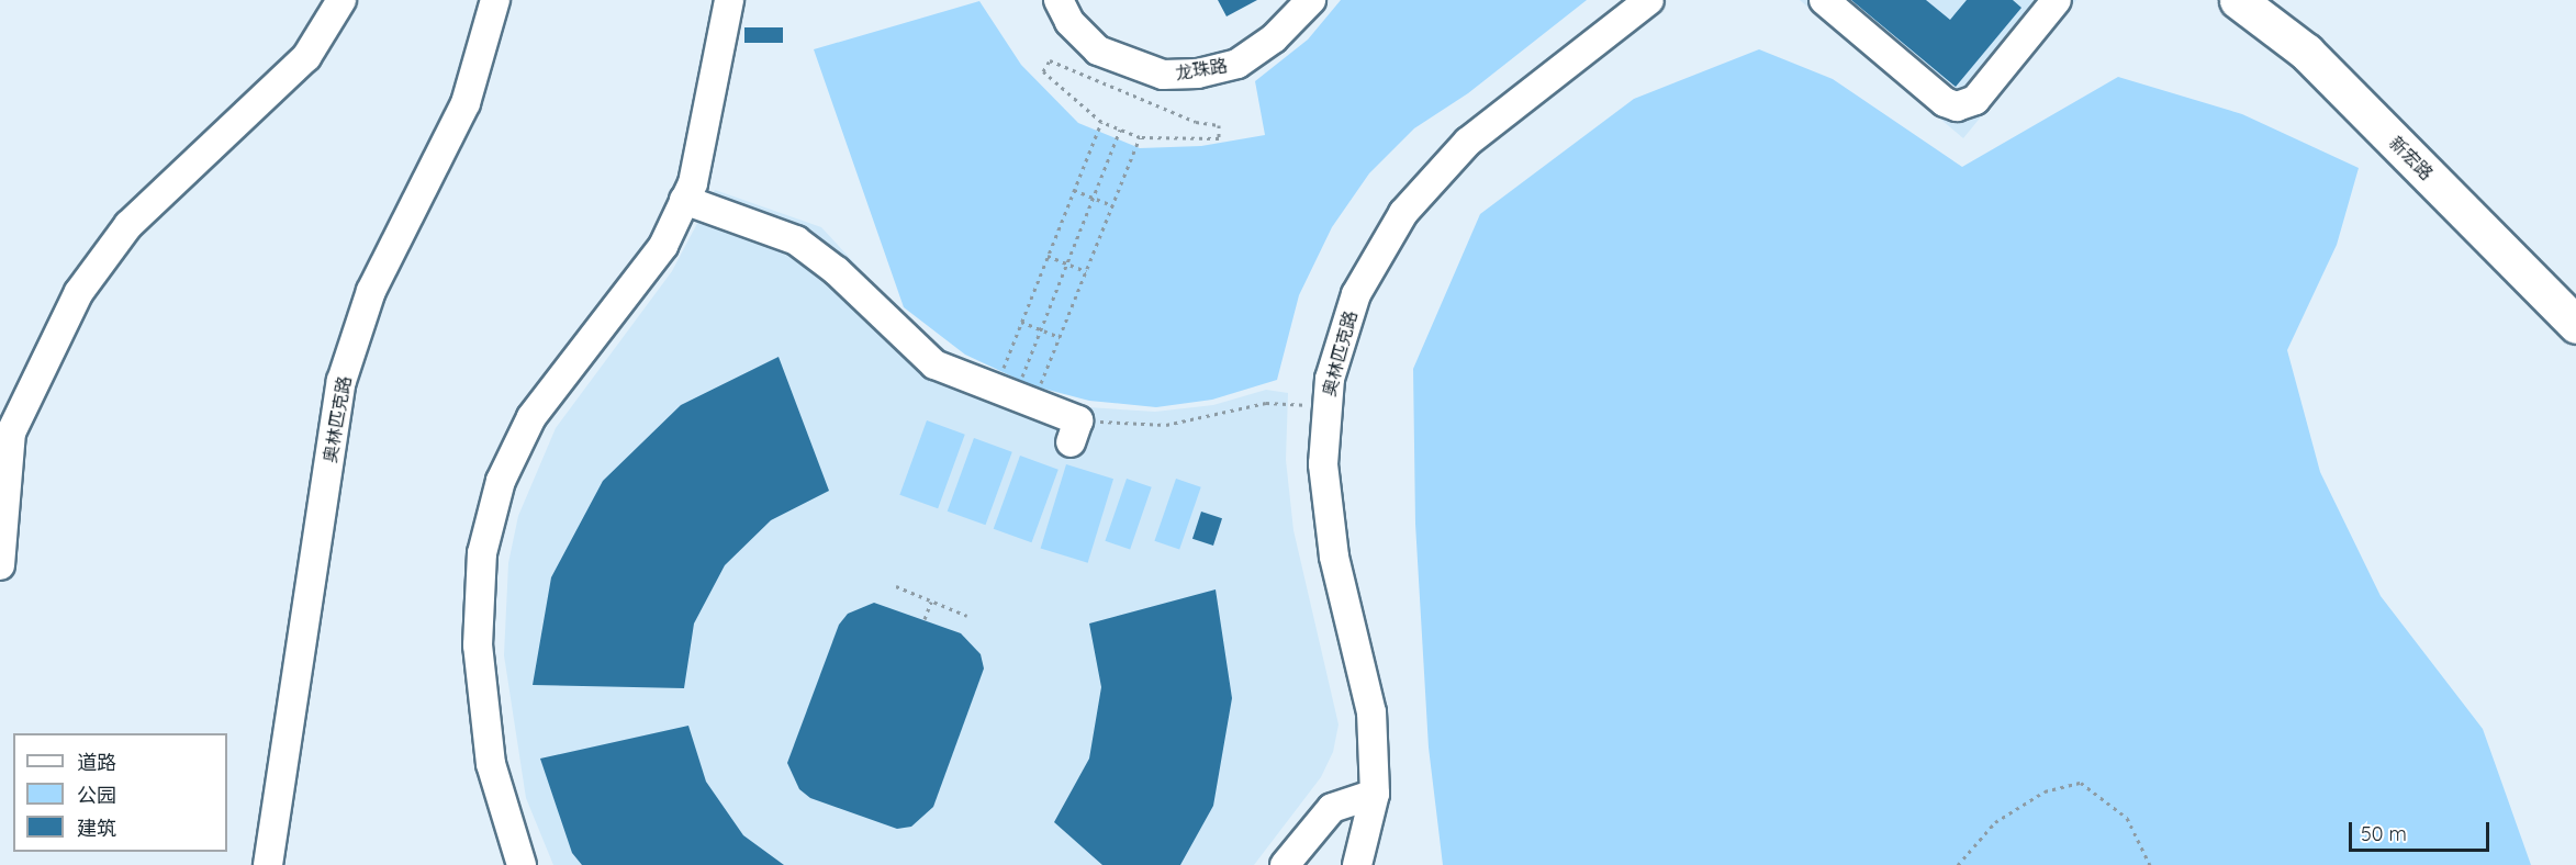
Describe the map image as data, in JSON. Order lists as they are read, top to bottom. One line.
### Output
{"streets":{"main road":["新宏路"],"street":["龙珠路","奥林匹克路"]},"legend":["道路","公园","建筑"],"scale_bar":"50 m"}
